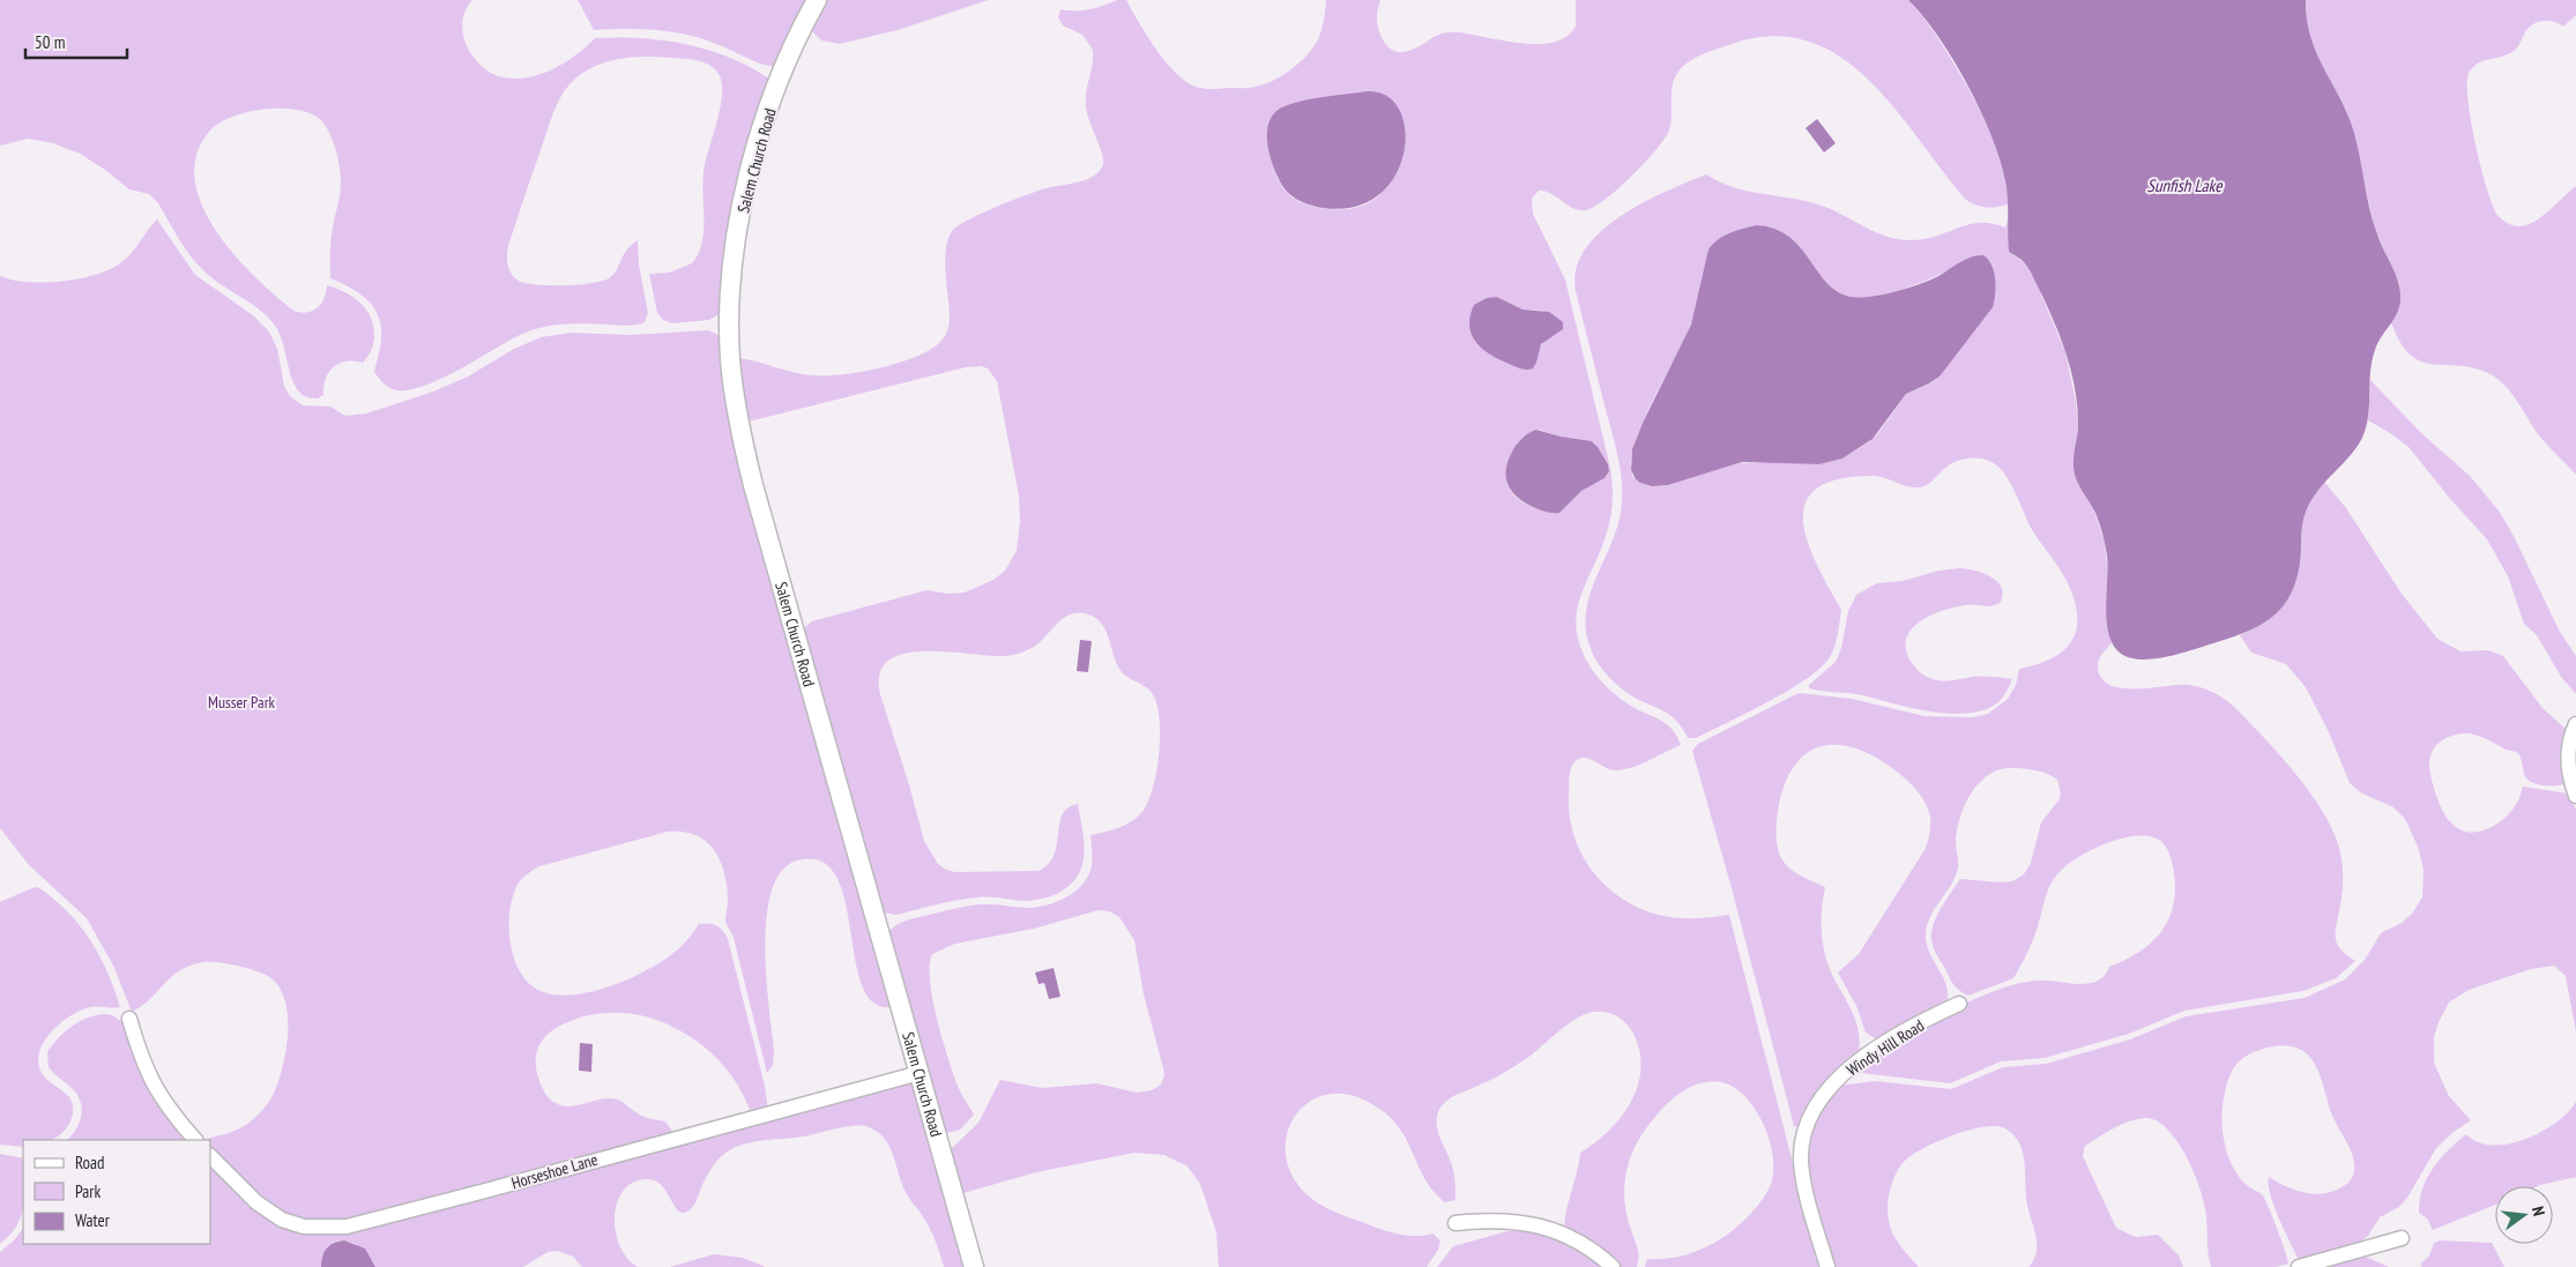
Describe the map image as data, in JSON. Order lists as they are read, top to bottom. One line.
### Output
{"streets":{"street":["Salem Church Road","Windy Hill Road","Horseshoe Lane"]},"crossings":[["Salem Church Road","Horseshoe Lane"]],"water":["Sunfish Lake"],"parks":["Musser Park"],"legend":["Road","Park","Water"],"scale_bar":"50 m","north":"right"}
